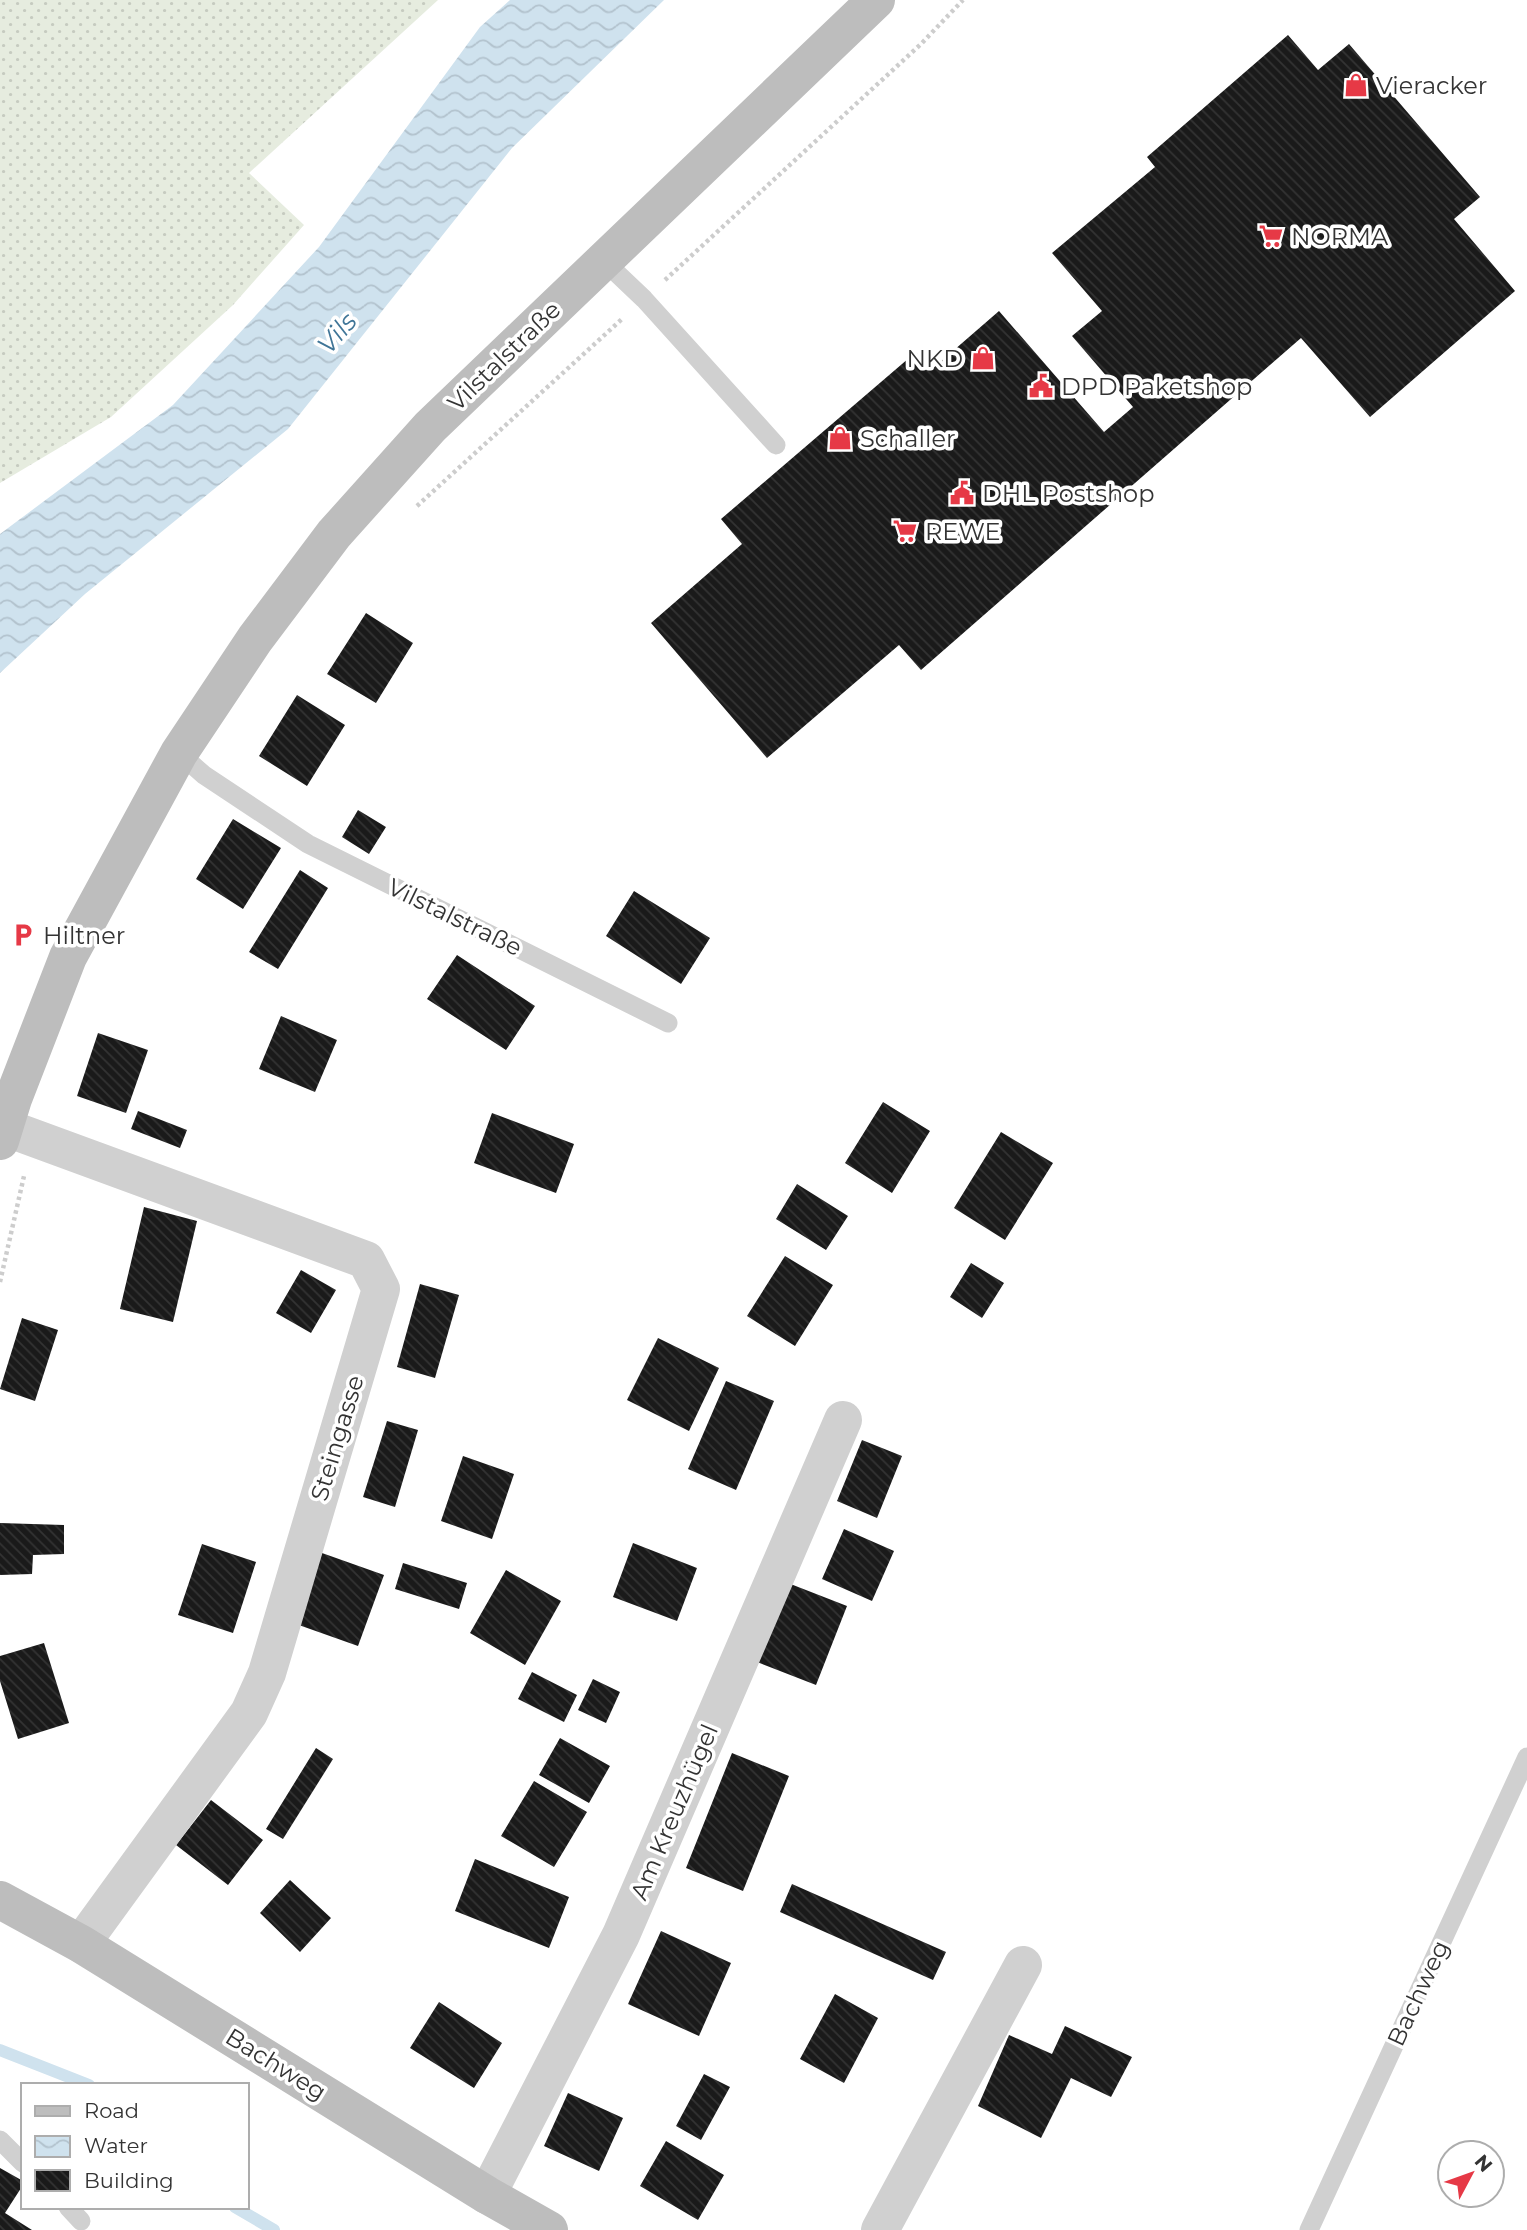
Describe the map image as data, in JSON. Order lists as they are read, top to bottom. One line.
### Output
{"streets":{"main road":["Vilstalstraße","Bachweg"],"street":["Steingasse","Am Kreuzhügel"]},"crossings":[["Vilstalstraße","Steingasse"],["Steingasse","Bachweg"],["Am Kreuzhügel","Bachweg"]],"water":["Vils"],"places":{"shop":["Vieracker","NKD","Schaller"],"supermarket":["NORMA","REWE"],"public building":["DPD Paketshop","DHL Postshop"],"parking":["Hiltner"]},"legend":["Road","Water","Building"],"north":"top right"}
